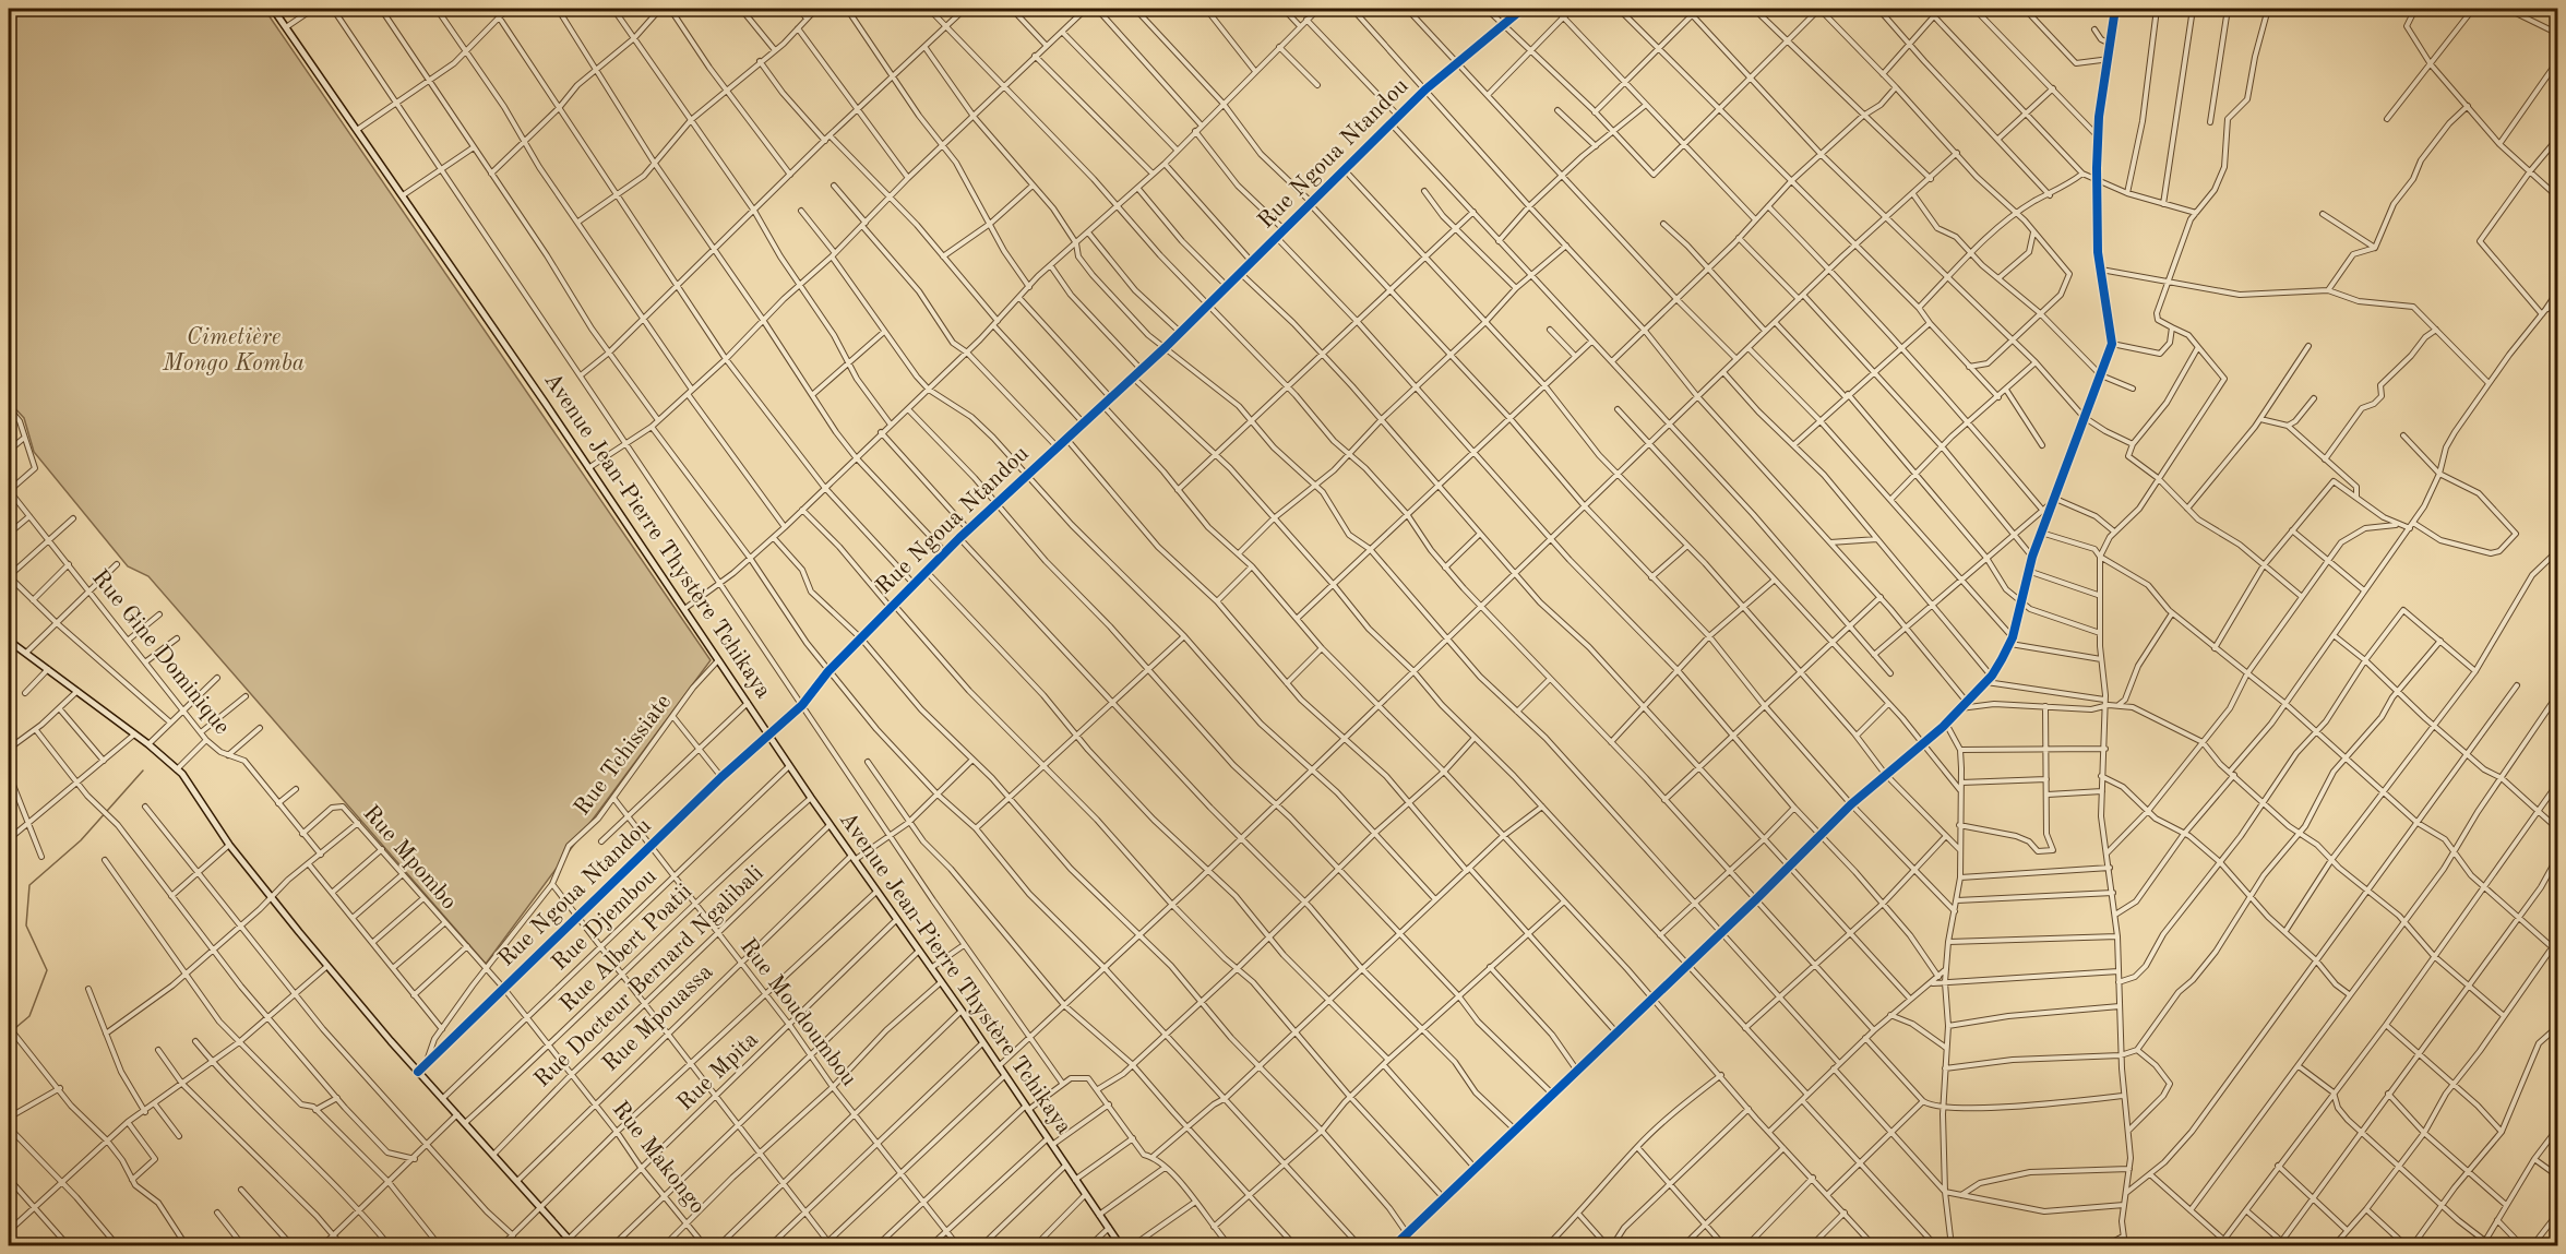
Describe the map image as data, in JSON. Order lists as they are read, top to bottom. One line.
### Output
{"streets":{"street":["Rue Ngoua Ntandou","Avenue Jean-Pierre Thystère Tchikaya","Rue Gine Dominique","Rue Tchissiate","Rue Mpombo","Rue Djembou","Rue Albert Poatii","Rue Docteur Bernard Ngalibali","Rue Moudoumbou","Rue Mpouassa","Rue Mpita","Rue Makongo"]},"crossings":[["Rue Ngoua Ntandou","Avenue Jean-Pierre Thystère Tchikaya"],["Rue Ngoua Ntandou","Rue Tchissiate"],["Rue Ngoua Ntandou","Rue Moudoumbou"],["Rue Ngoua Ntandou","Rue Makongo"],["Avenue Jean-Pierre Thystère Tchikaya","Rue Tchissiate"],["Avenue Jean-Pierre Thystère Tchikaya","Rue Djembou"],["Avenue Jean-Pierre Thystère Tchikaya","Rue Albert Poatii"],["Avenue Jean-Pierre Thystère Tchikaya","Rue Docteur Bernard Ngalibali"],["Avenue Jean-Pierre Thystère Tchikaya","Rue Mpouassa"],["Avenue Jean-Pierre Thystère Tchikaya","Rue Mpita"],["Rue Gine Dominique","Rue Mpombo"],["Rue Tchissiate","Rue Mpombo"],["Rue Tchissiate","Rue Moudoumbou"],["Rue Tchissiate","Rue Makongo"],["Rue Mpombo","Rue Makongo"],["Rue Djembou","Rue Moudoumbou"],["Rue Djembou","Rue Makongo"],["Rue Albert Poatii","Rue Moudoumbou"],["Rue Albert Poatii","Rue Makongo"],["Rue Docteur Bernard Ngalibali","Rue Moudoumbou"],["Rue Docteur Bernard Ngalibali","Rue Makongo"],["Rue Moudoumbou","Rue Mpouassa"],["Rue Moudoumbou","Rue Mpita"],["Rue Mpouassa","Rue Makongo"],["Rue Mpita","Rue Makongo"]],"parks":["Cimetière Mongo Komba"]}
